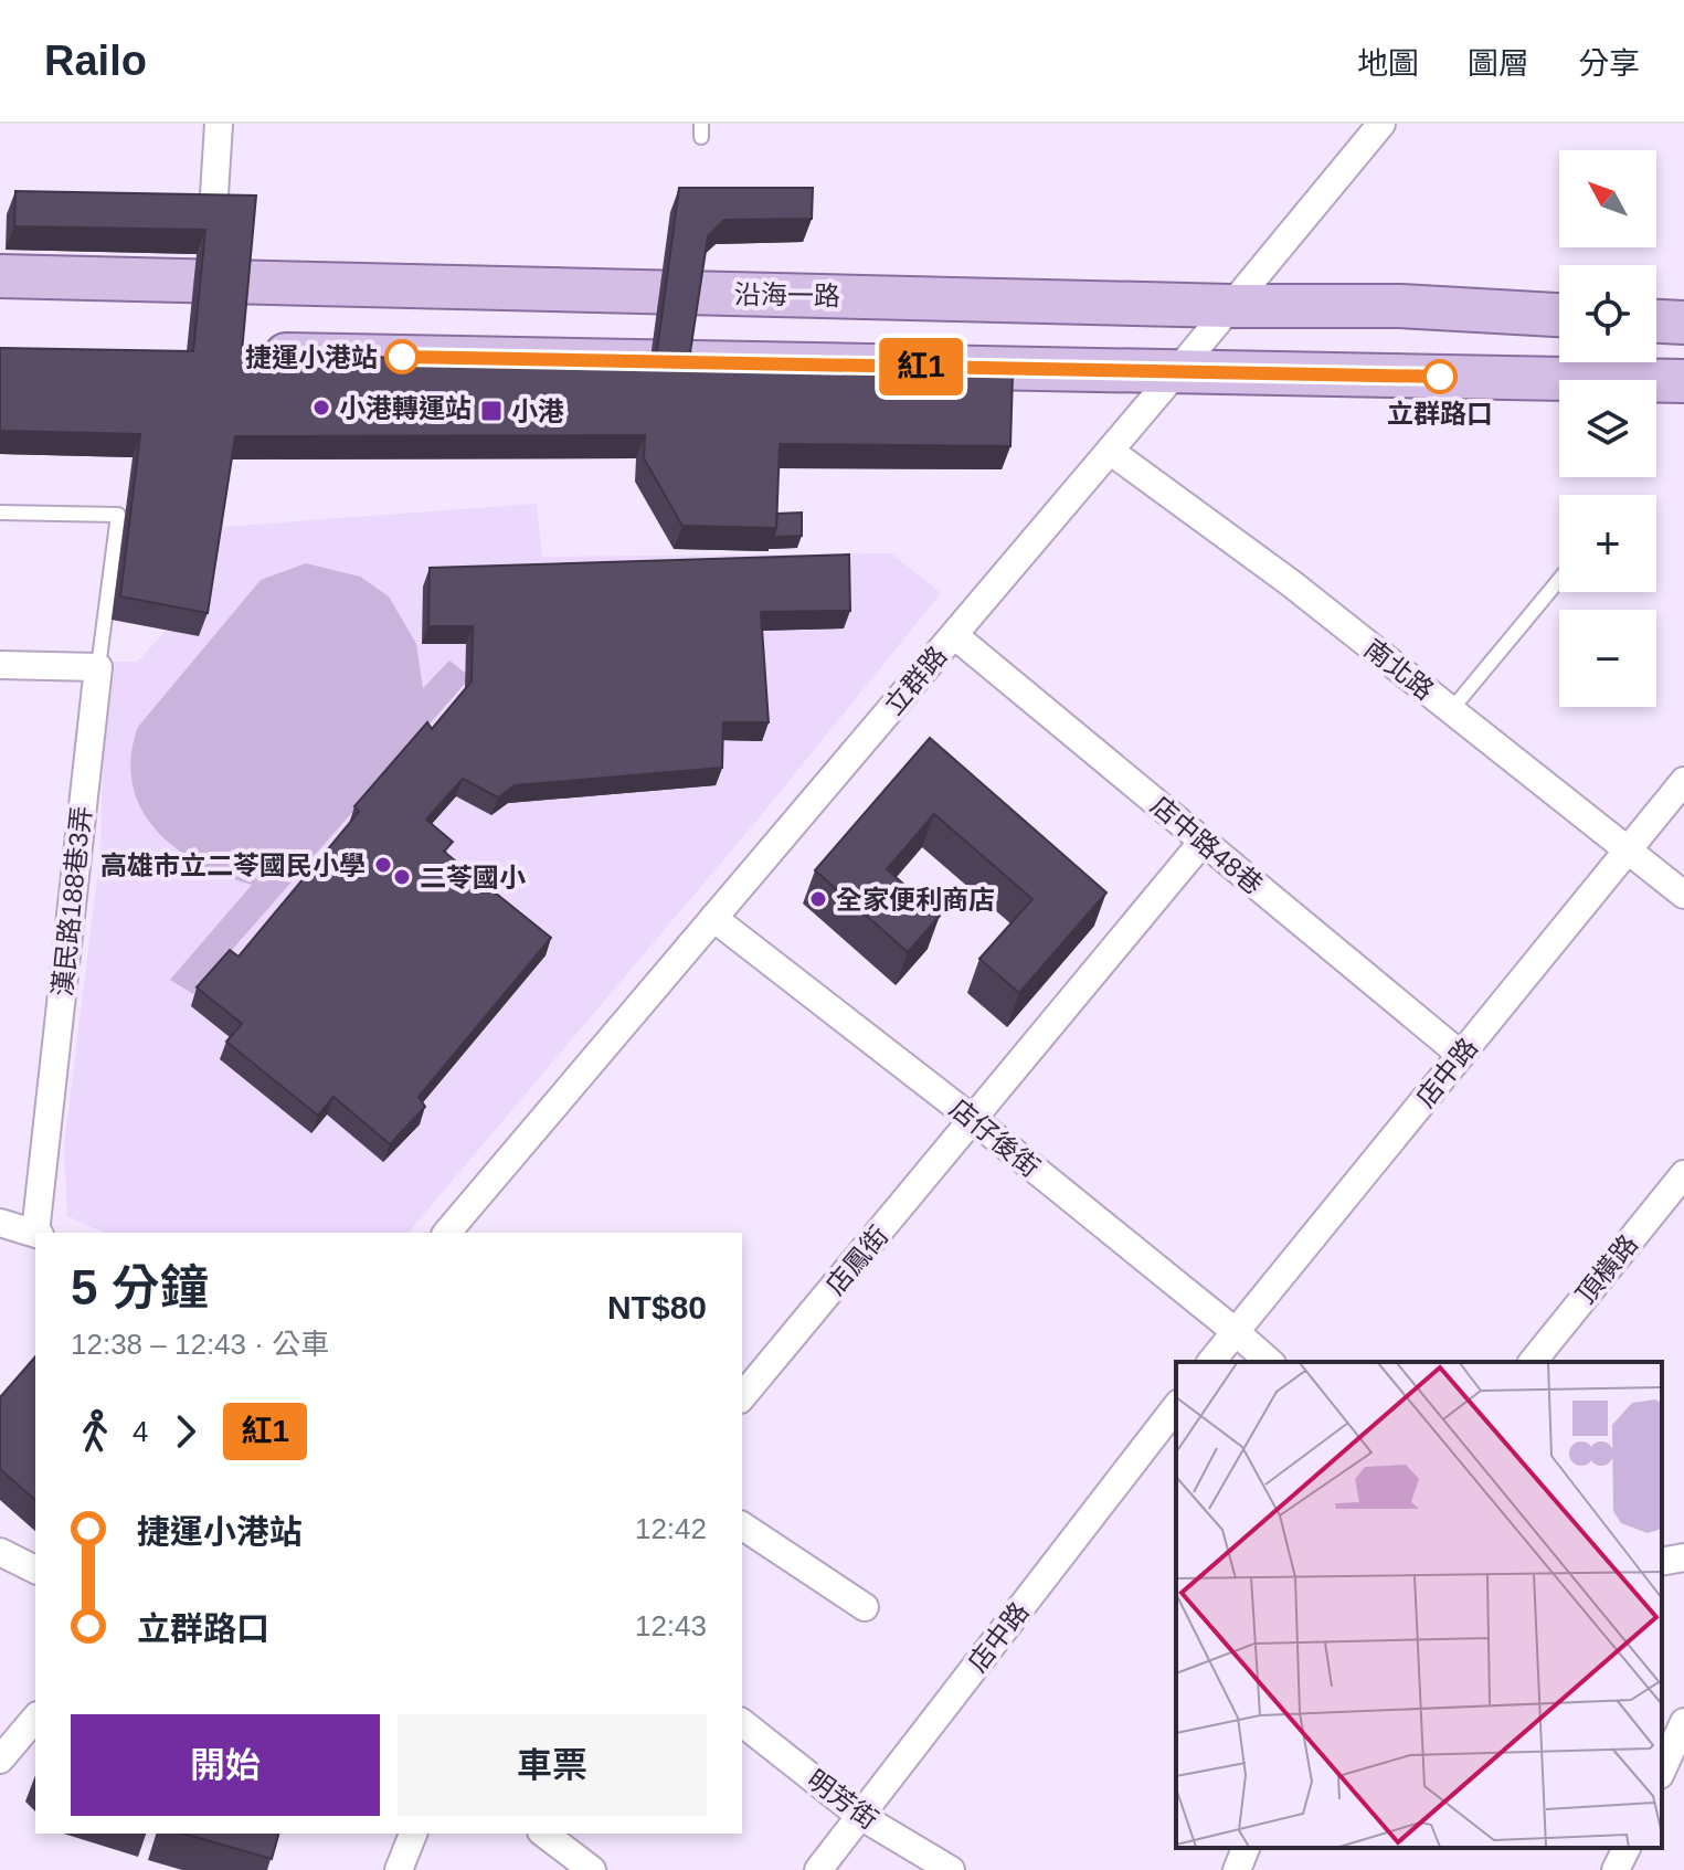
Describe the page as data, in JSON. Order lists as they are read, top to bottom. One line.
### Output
{"streets":{"main road":["沿海一路"],"street":["南北路","立群路","店中路48巷","漢民路188巷3弄","店中路","店仔後街","店鳳街","頂橫路","明芳街"]},"crossings":[["沿海一路","立群路"],["南北路","立群路"],["南北路","店中路"],["立群路","店中路48巷"],["立群路","店仔後街"],["店中路48巷","店中路"],["店中路48巷","店鳳街"],["店中路","店仔後街"],["店中路","明芳街"],["店仔後街","店鳳街"]],"places":{"other":["捷運小港站","立群路口","小港轉運站","高雄市立二苓國民小學","二苓國小","全家便利商店"],"transit":["小港"]},"lines":["bus line 紅1"],"north":"top left","page":{"header":"Railo","nav":["地圖","圖層","分享"],"on_map":"紅1","map_buttons":["+","−"],"heading":["5 分鐘","12:38 – 12:43 · 公車","NT$80"],"legs":["4","紅1"],"list":[{"name":"捷運小港站","value":"12:42"},{"name":"立群路口","value":"12:43"}],"buttons":["開始","車票"]}}
